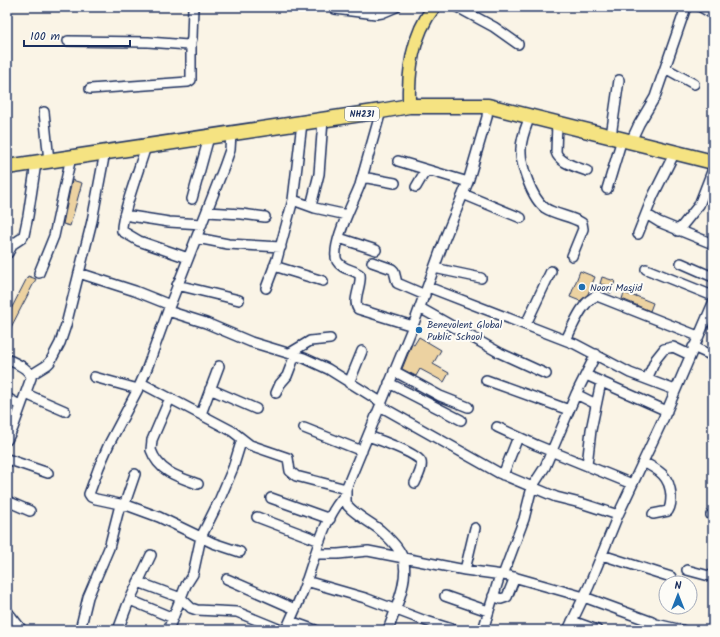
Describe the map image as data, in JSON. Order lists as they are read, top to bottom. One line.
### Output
{"streets":{"highway":["NH231"]},"places":["Noori Masjid","Benevolent Global Public School"],"scale_bar":"100 m","north":"top"}
